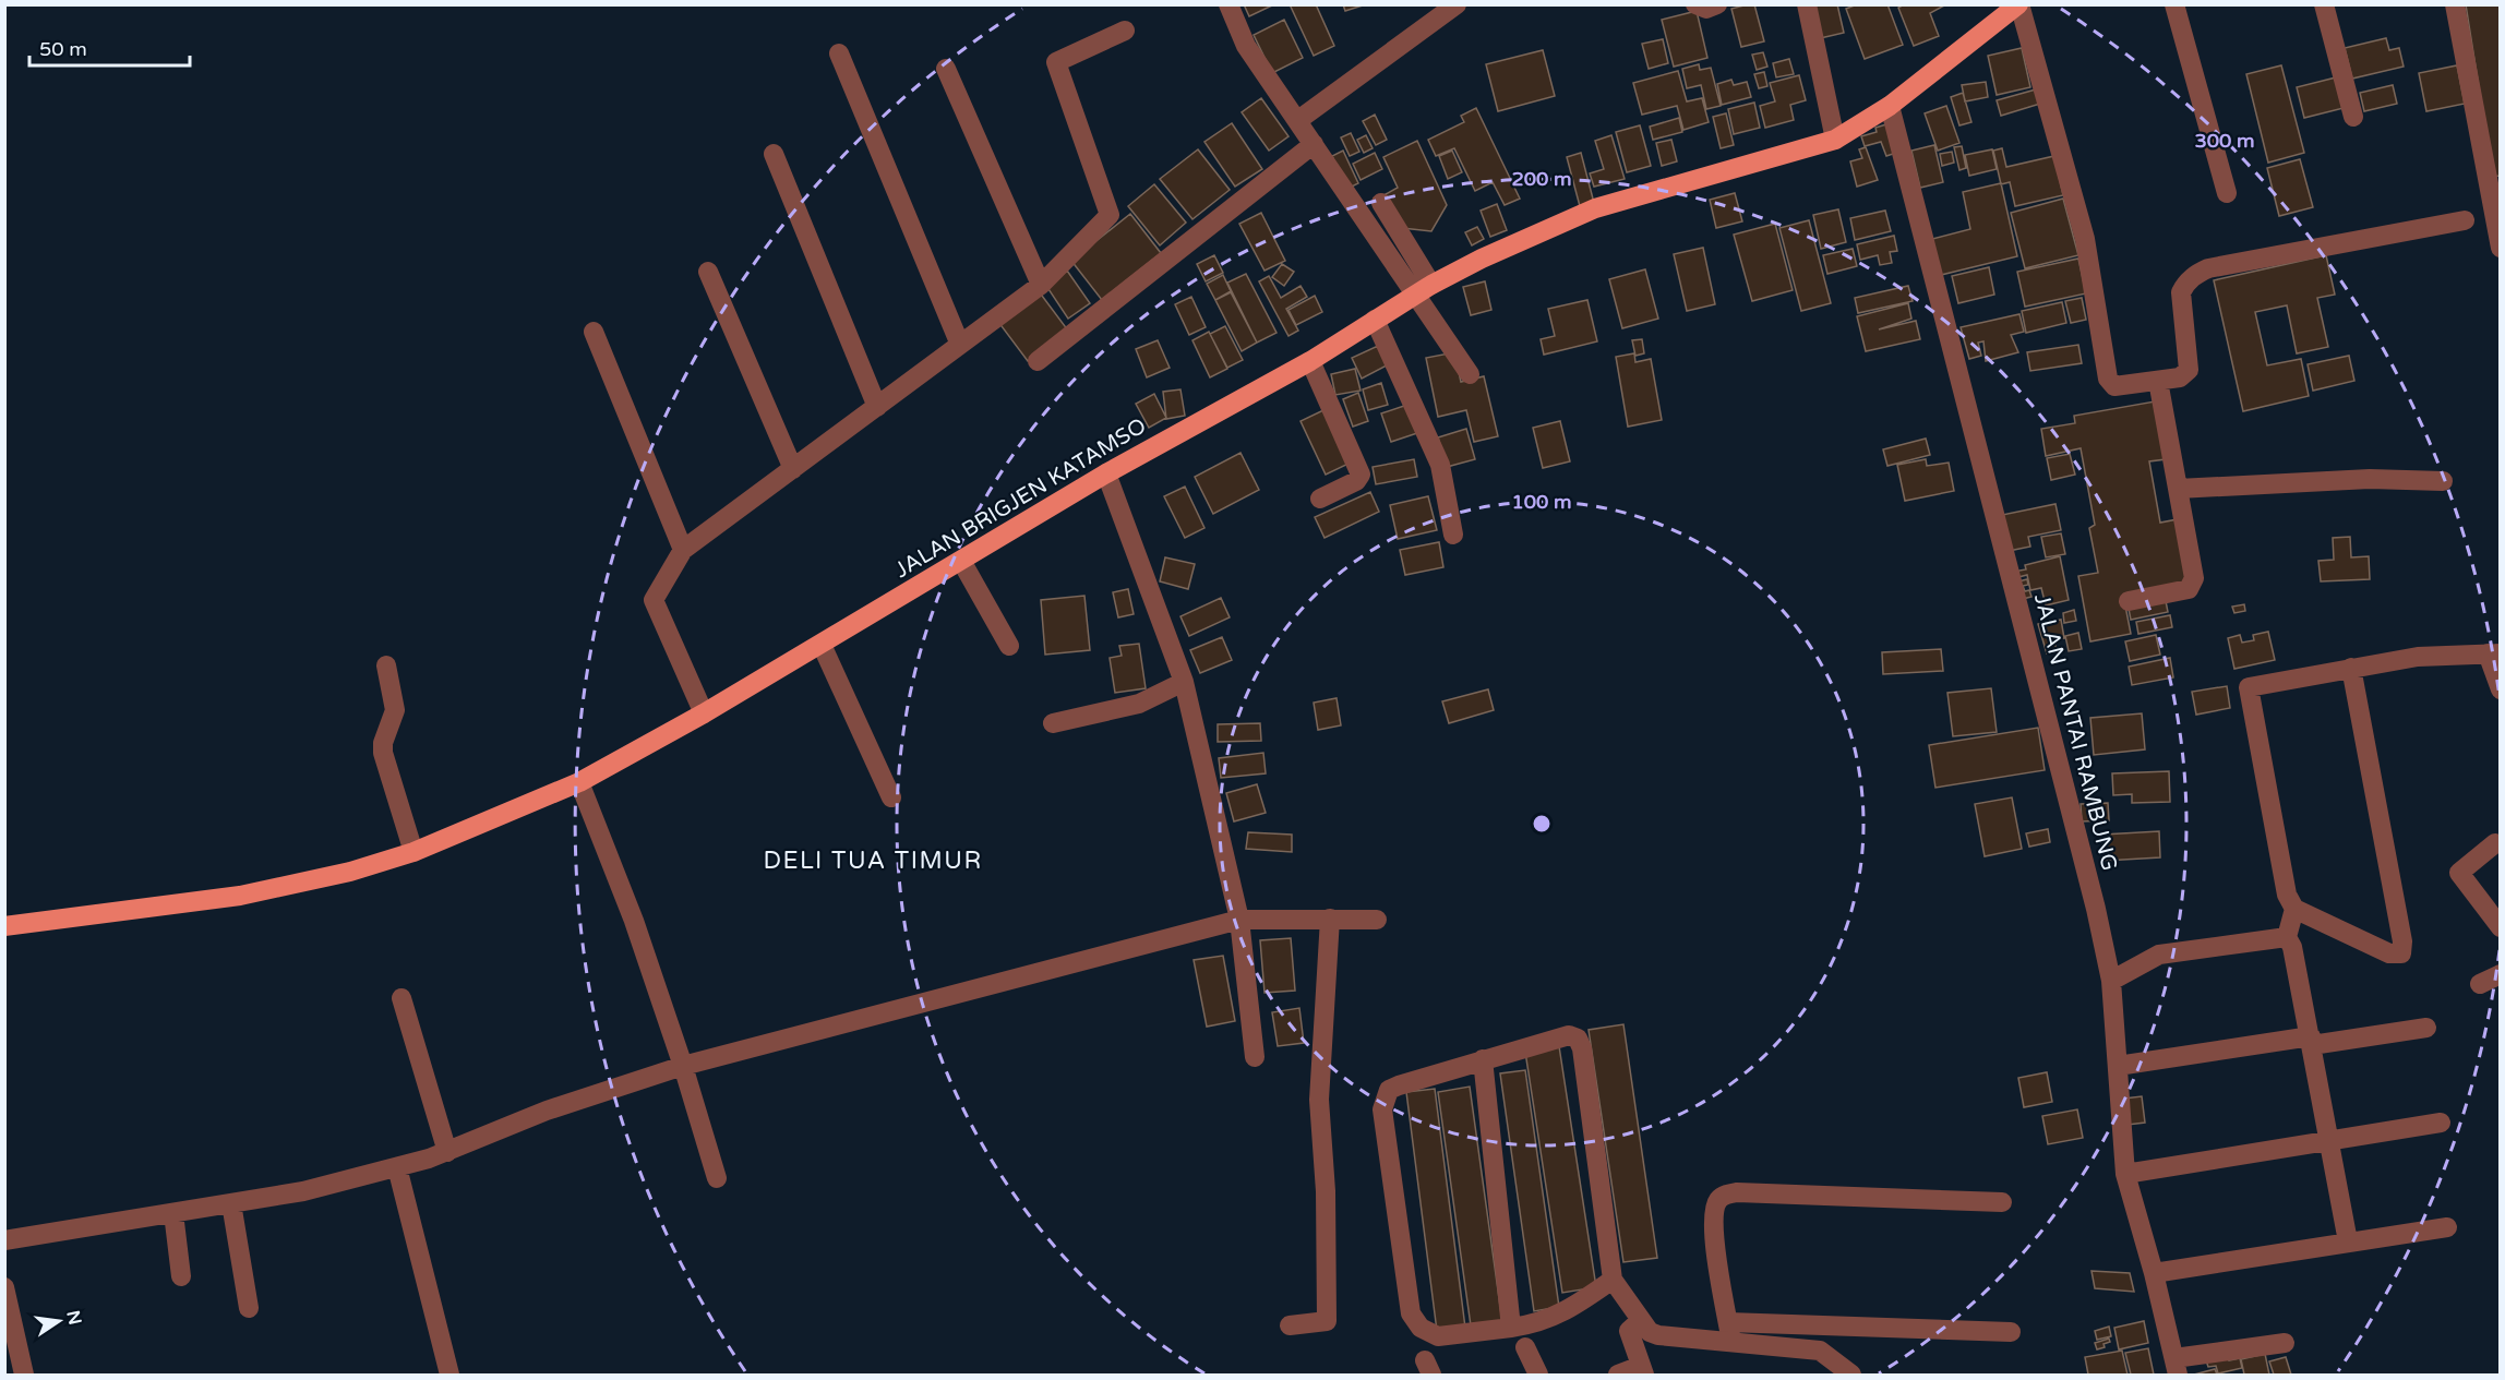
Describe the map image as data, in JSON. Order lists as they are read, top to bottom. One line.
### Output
{"streets":{"main road":["JALAN BRIGJEN KATAMSO"],"street":["JALAN PANTAI RAMBUNG"]},"crossings":[["JALAN BRIGJEN KATAMSO","JALAN PANTAI RAMBUNG"]],"districts":["DELI TUA TIMUR"],"scale_bar":"50 m","north":"right","rings":["300 m","200 m","100 m"]}
